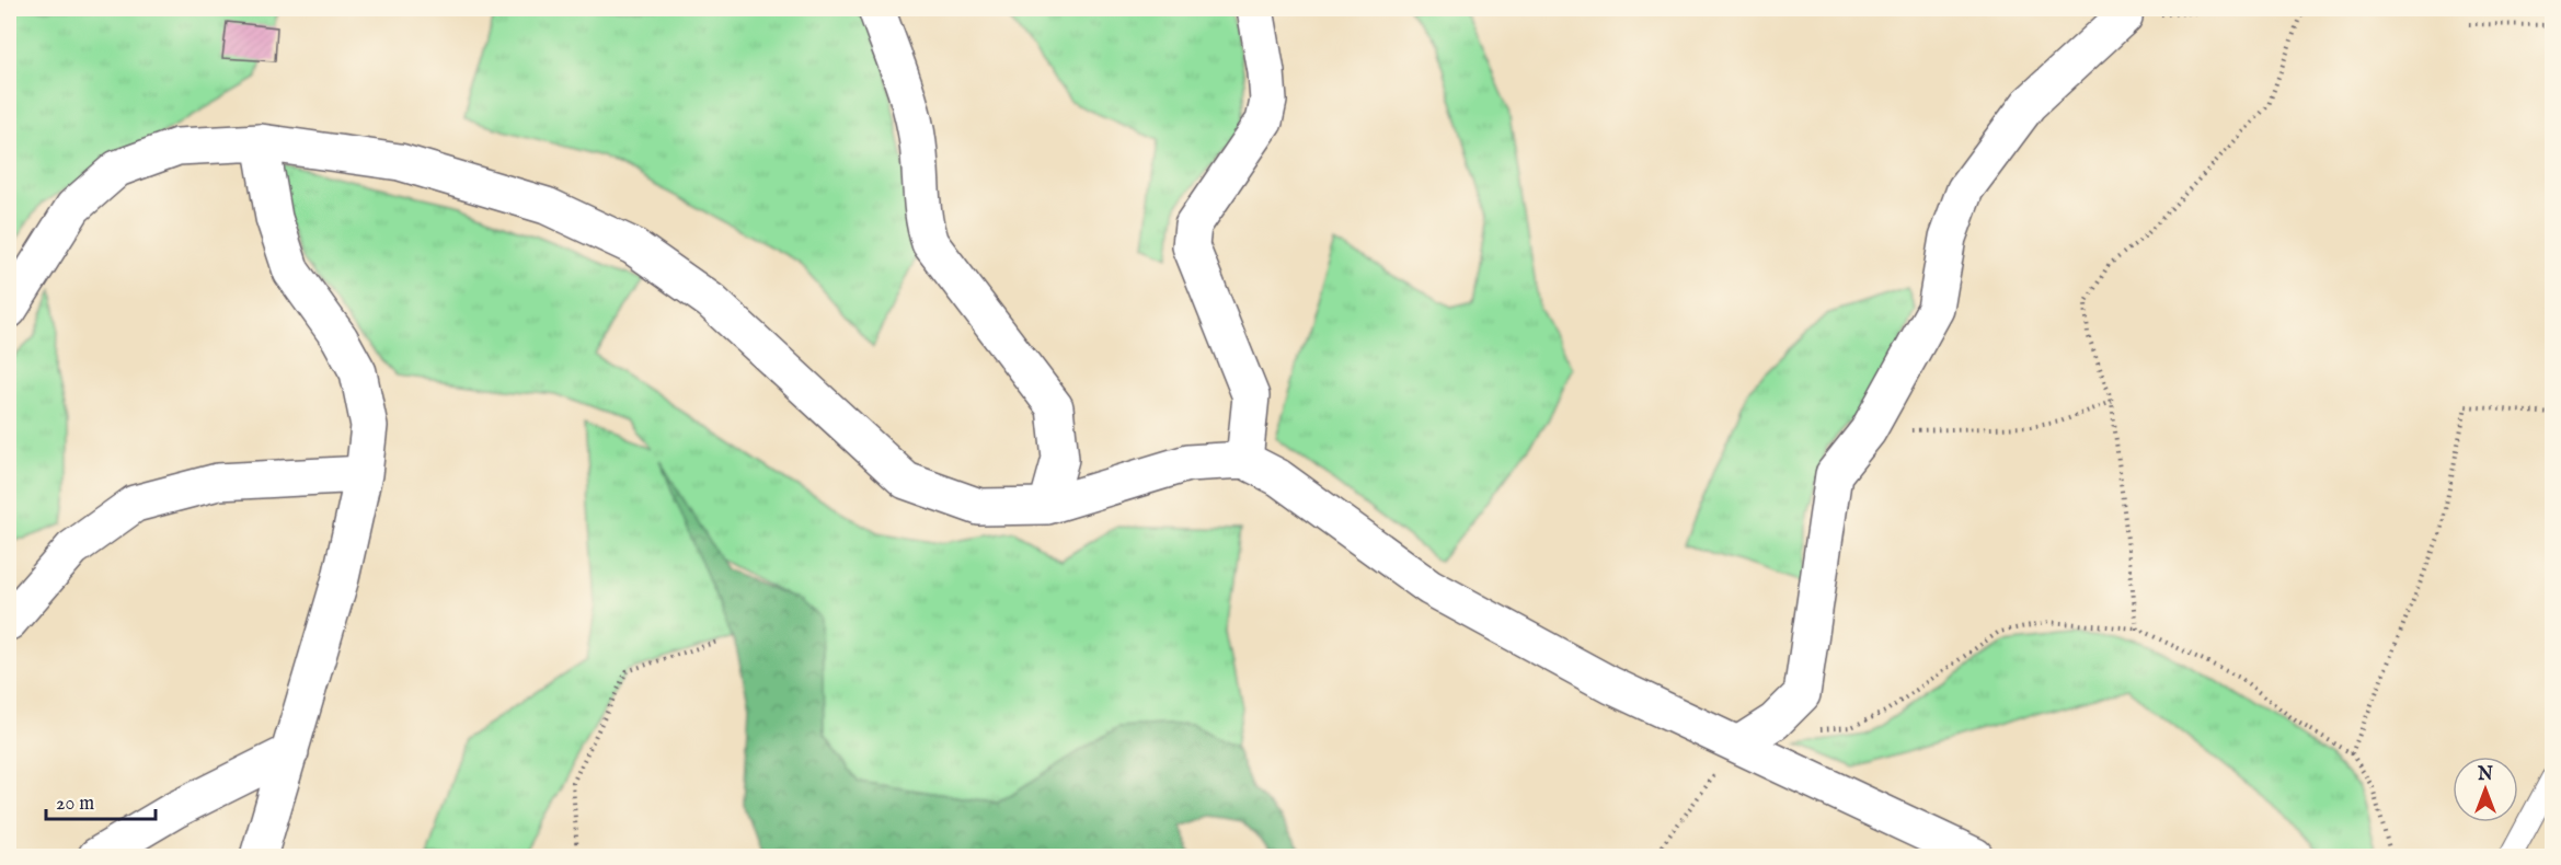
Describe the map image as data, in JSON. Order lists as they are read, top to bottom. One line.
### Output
{"scale_bar":"20 m","north":"top"}
